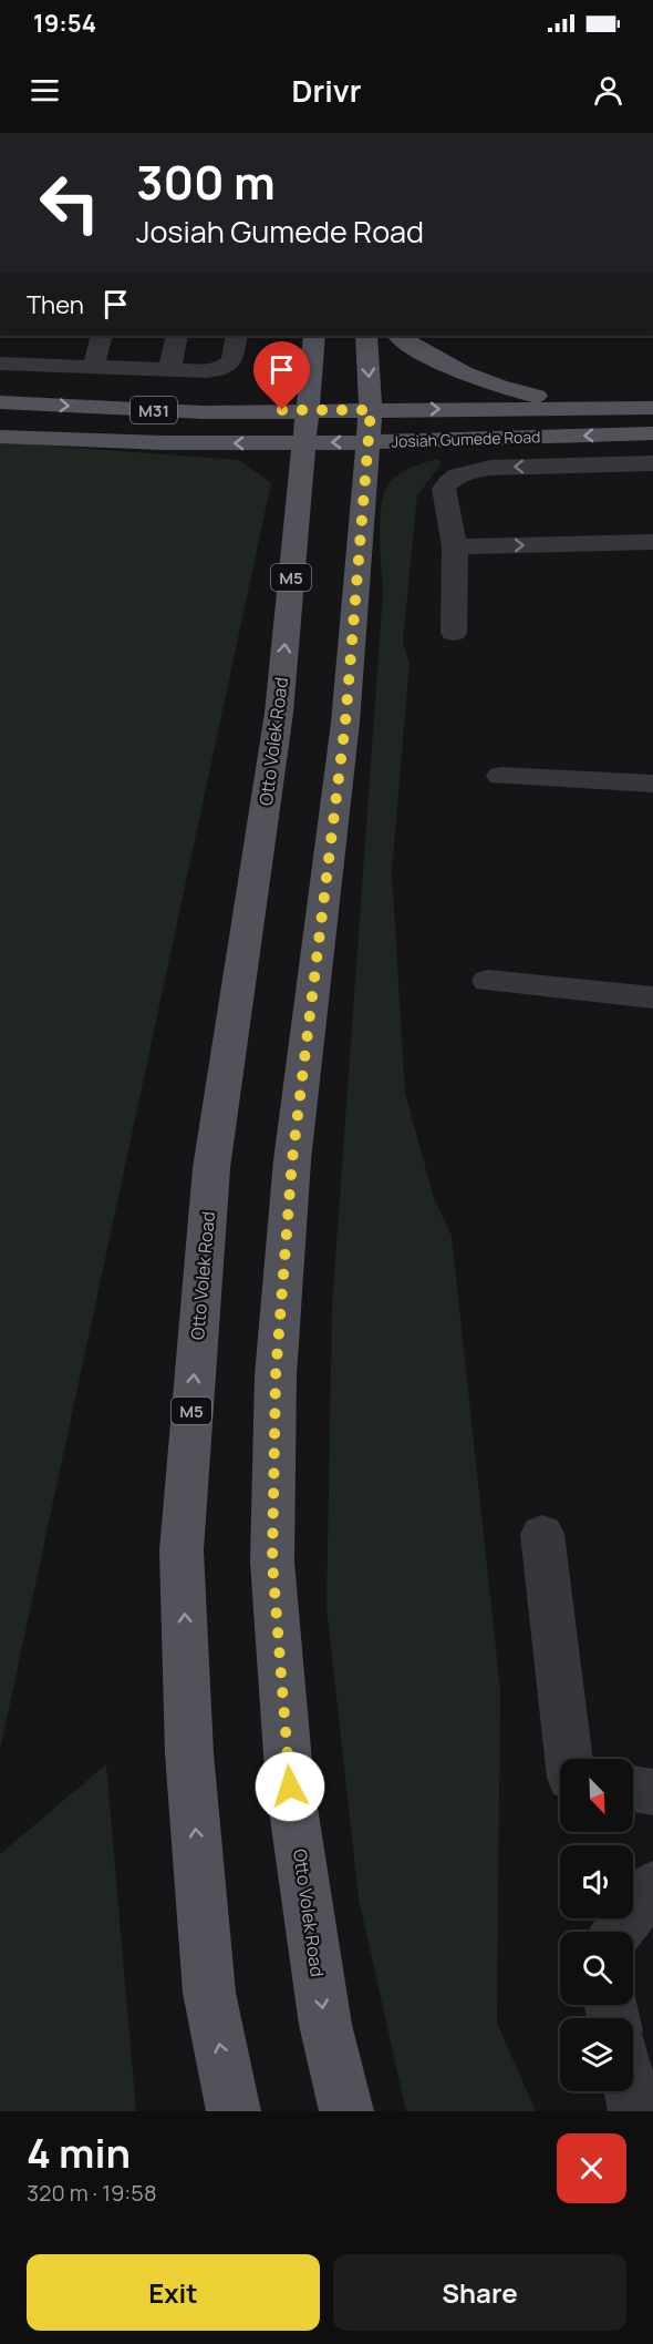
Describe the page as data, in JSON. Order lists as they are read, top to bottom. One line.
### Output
{"streets":{"main road":["M31","Josiah Gumede Road","M5","Otto Volek Road"]},"crossings":[["Josiah Gumede Road","M5"],["Josiah Gumede Road","Otto Volek Road"],["M5","Otto Volek Road"]],"north":"bottom right","page":{"status":"19:54","header":"Drivr","turn":["300 m","Josiah Gumede Road"],"then":"Then","heading":["4 min","320 m · 19:58"],"buttons":["Exit","Share"]}}
